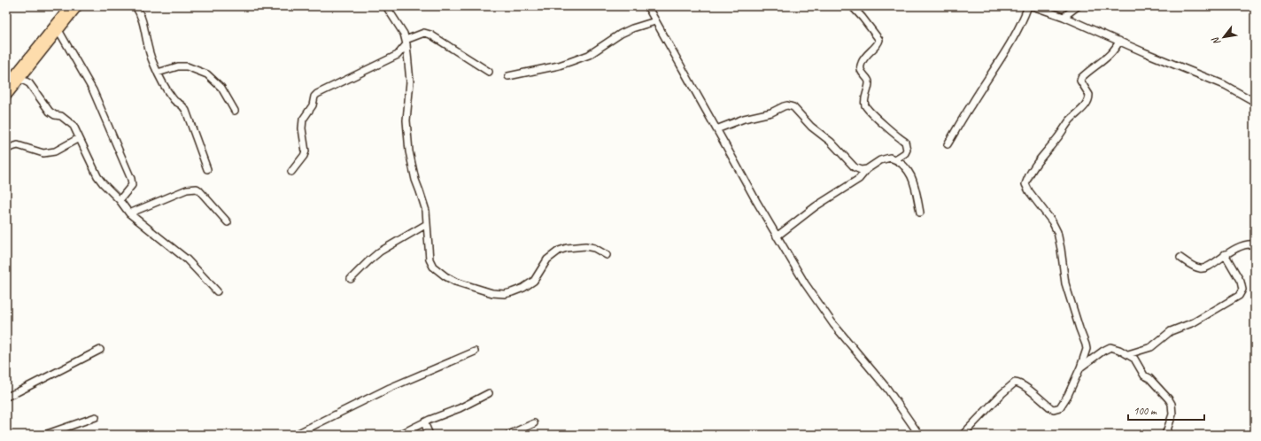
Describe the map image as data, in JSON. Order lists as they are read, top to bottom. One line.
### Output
{"scale_bar":"100 m","north":"bottom left"}
